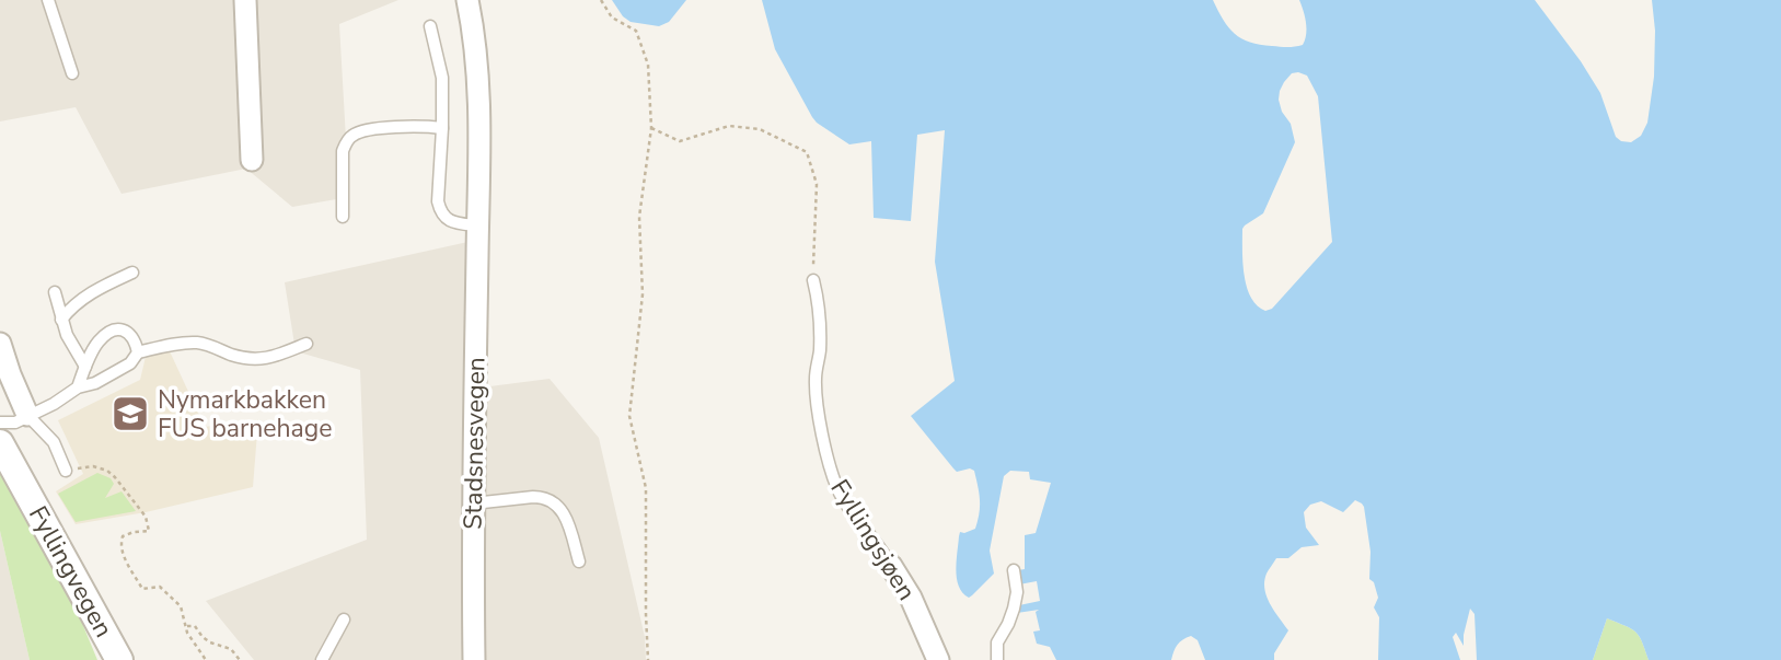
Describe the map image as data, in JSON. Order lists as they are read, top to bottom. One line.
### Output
{"streets":{"street":["Stadsnesvegen","Fyllingsjøen","Fyllingvegen"]},"places":{"school or university":["Nymarkbakken FUS barnehage"]}}
